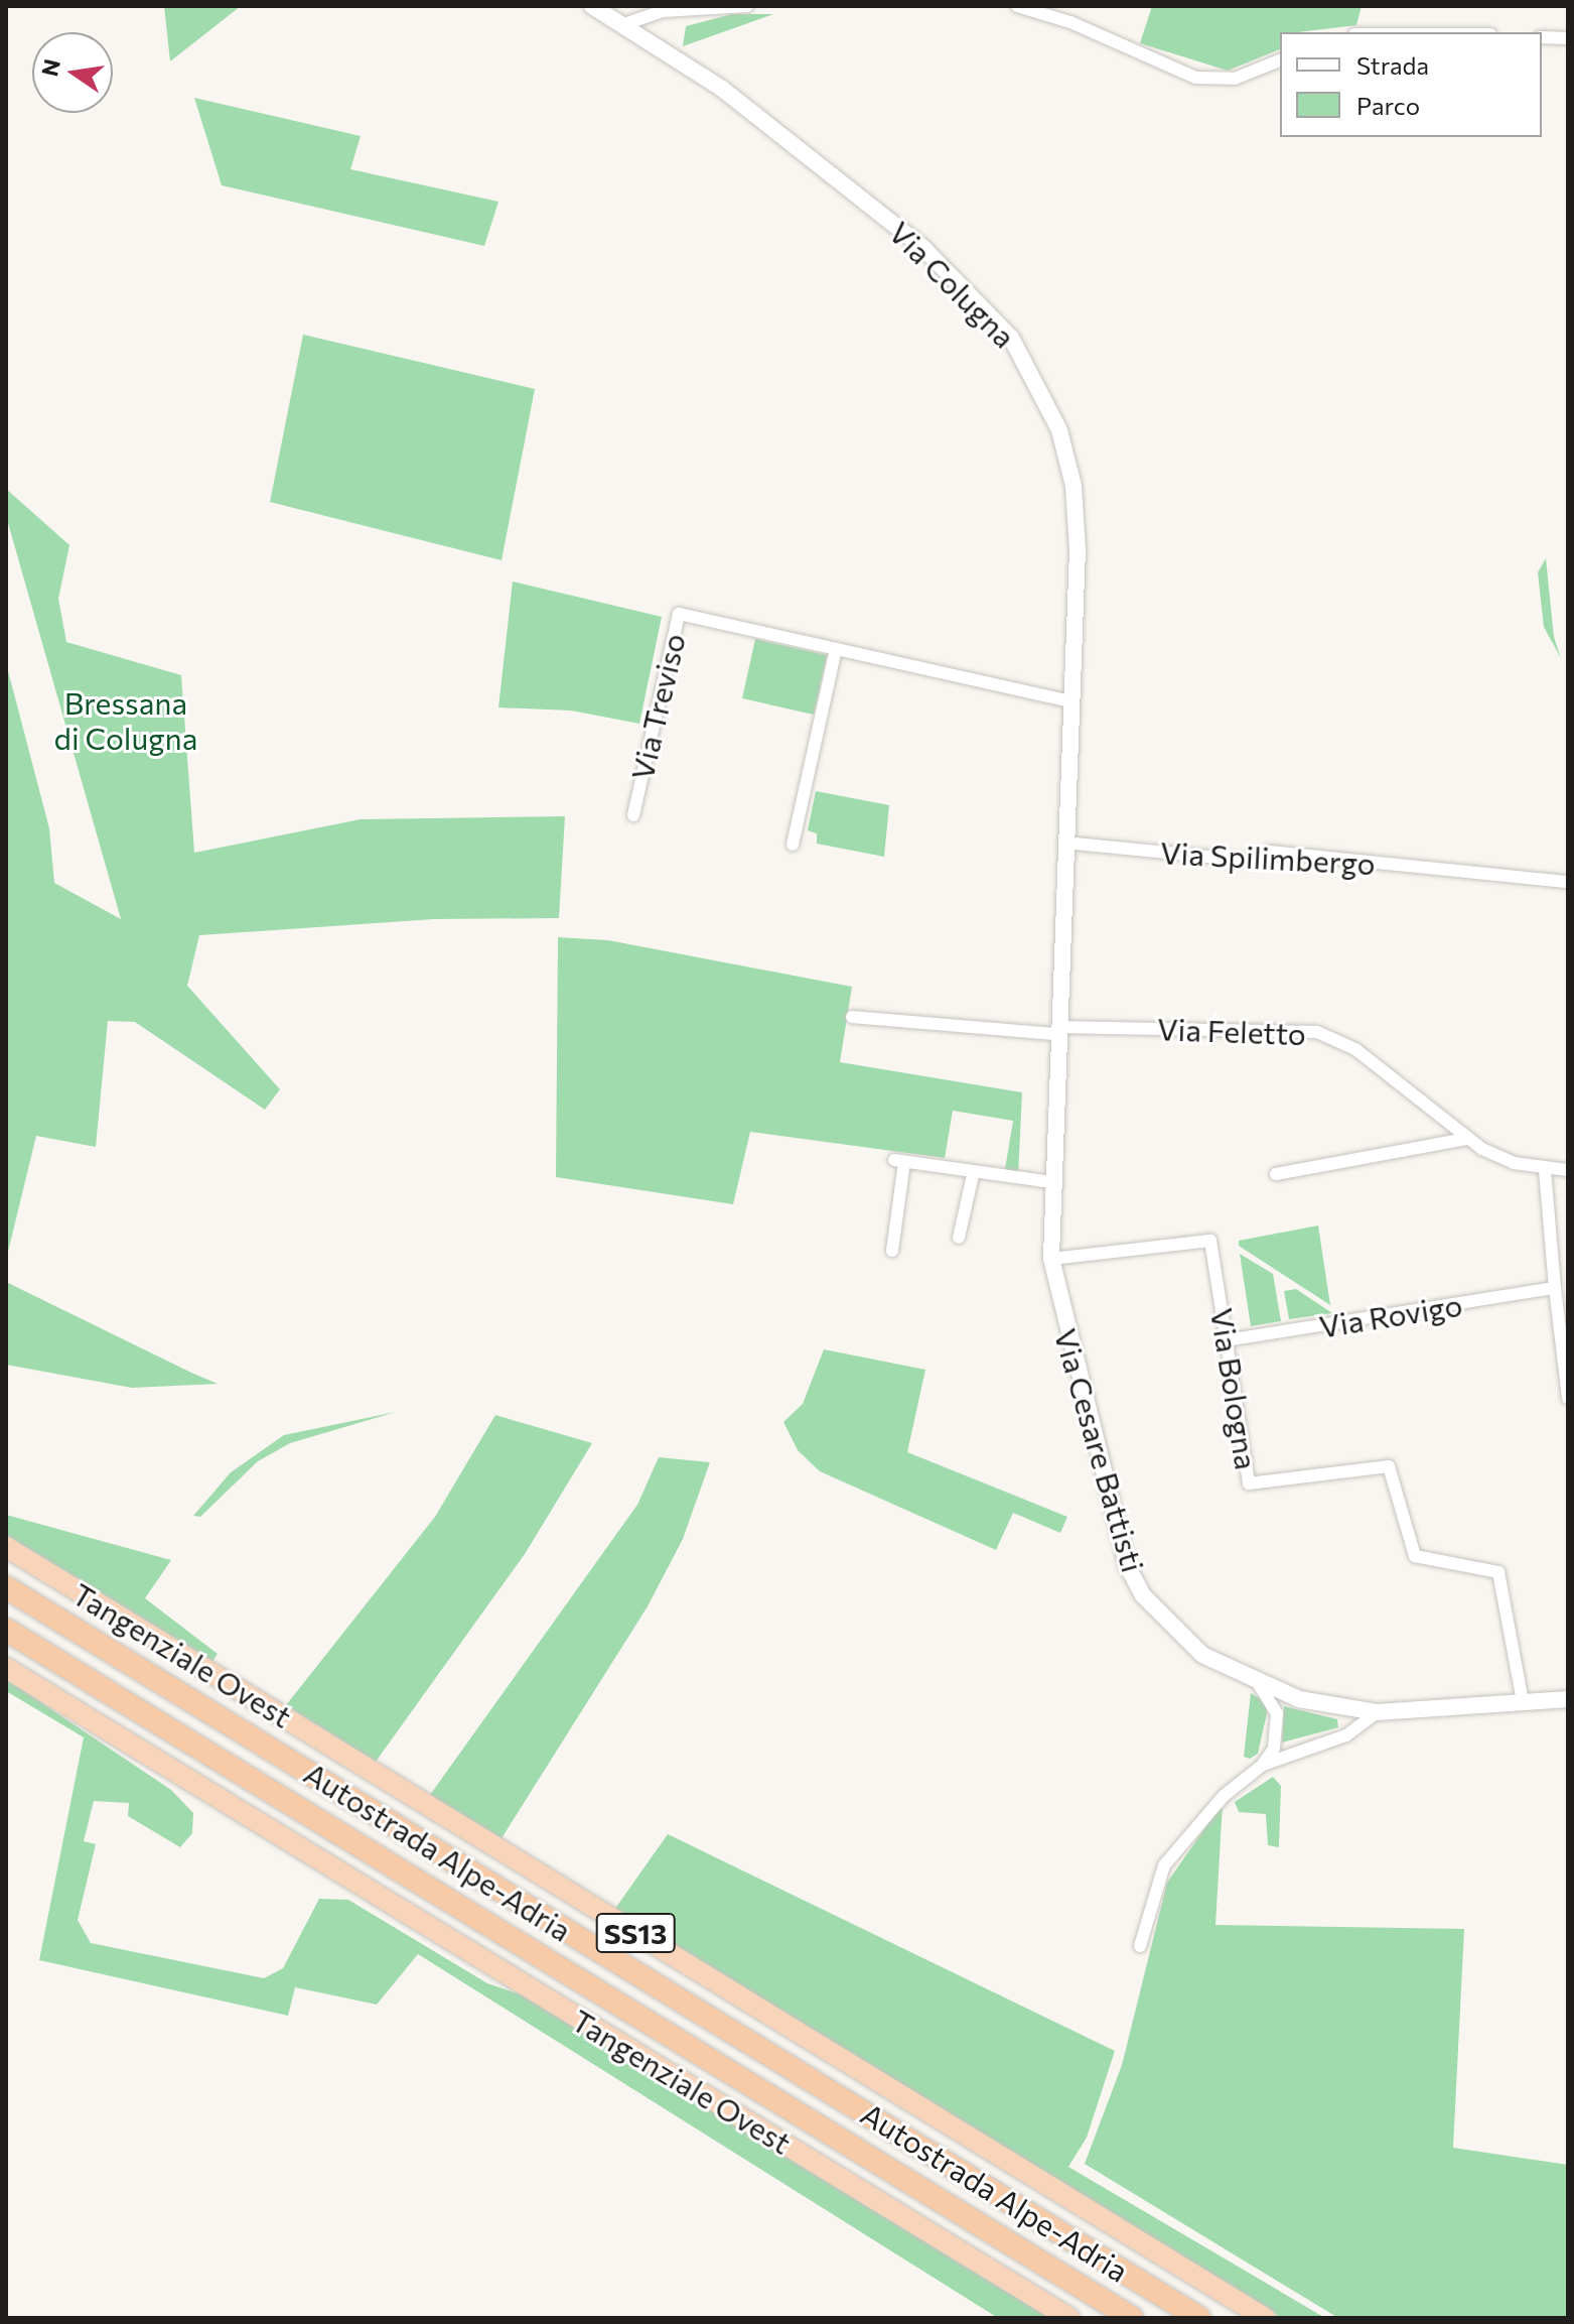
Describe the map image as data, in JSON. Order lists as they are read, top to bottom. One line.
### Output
{"streets":{"highway":["Tangenziale Ovest","Autostrada Alpe-Adria","SS13"],"street":["Via Colugna","Via Treviso","Via Spilimbergo","Via Feletto","Via Rovigo","Via Bologna","Via Cesare Battisti"]},"crossings":[["Via Colugna","Via Treviso"],["Via Colugna","Via Cesare Battisti"],["Via Treviso","Via Cesare Battisti"],["Via Spilimbergo","Via Cesare Battisti"],["Via Feletto","Via Cesare Battisti"],["Via Rovigo","Via Bologna"],["Via Bologna","Via Cesare Battisti"]],"parks":["Bressana di Colugna"],"legend":["Strada","Parco"],"north":"left"}
